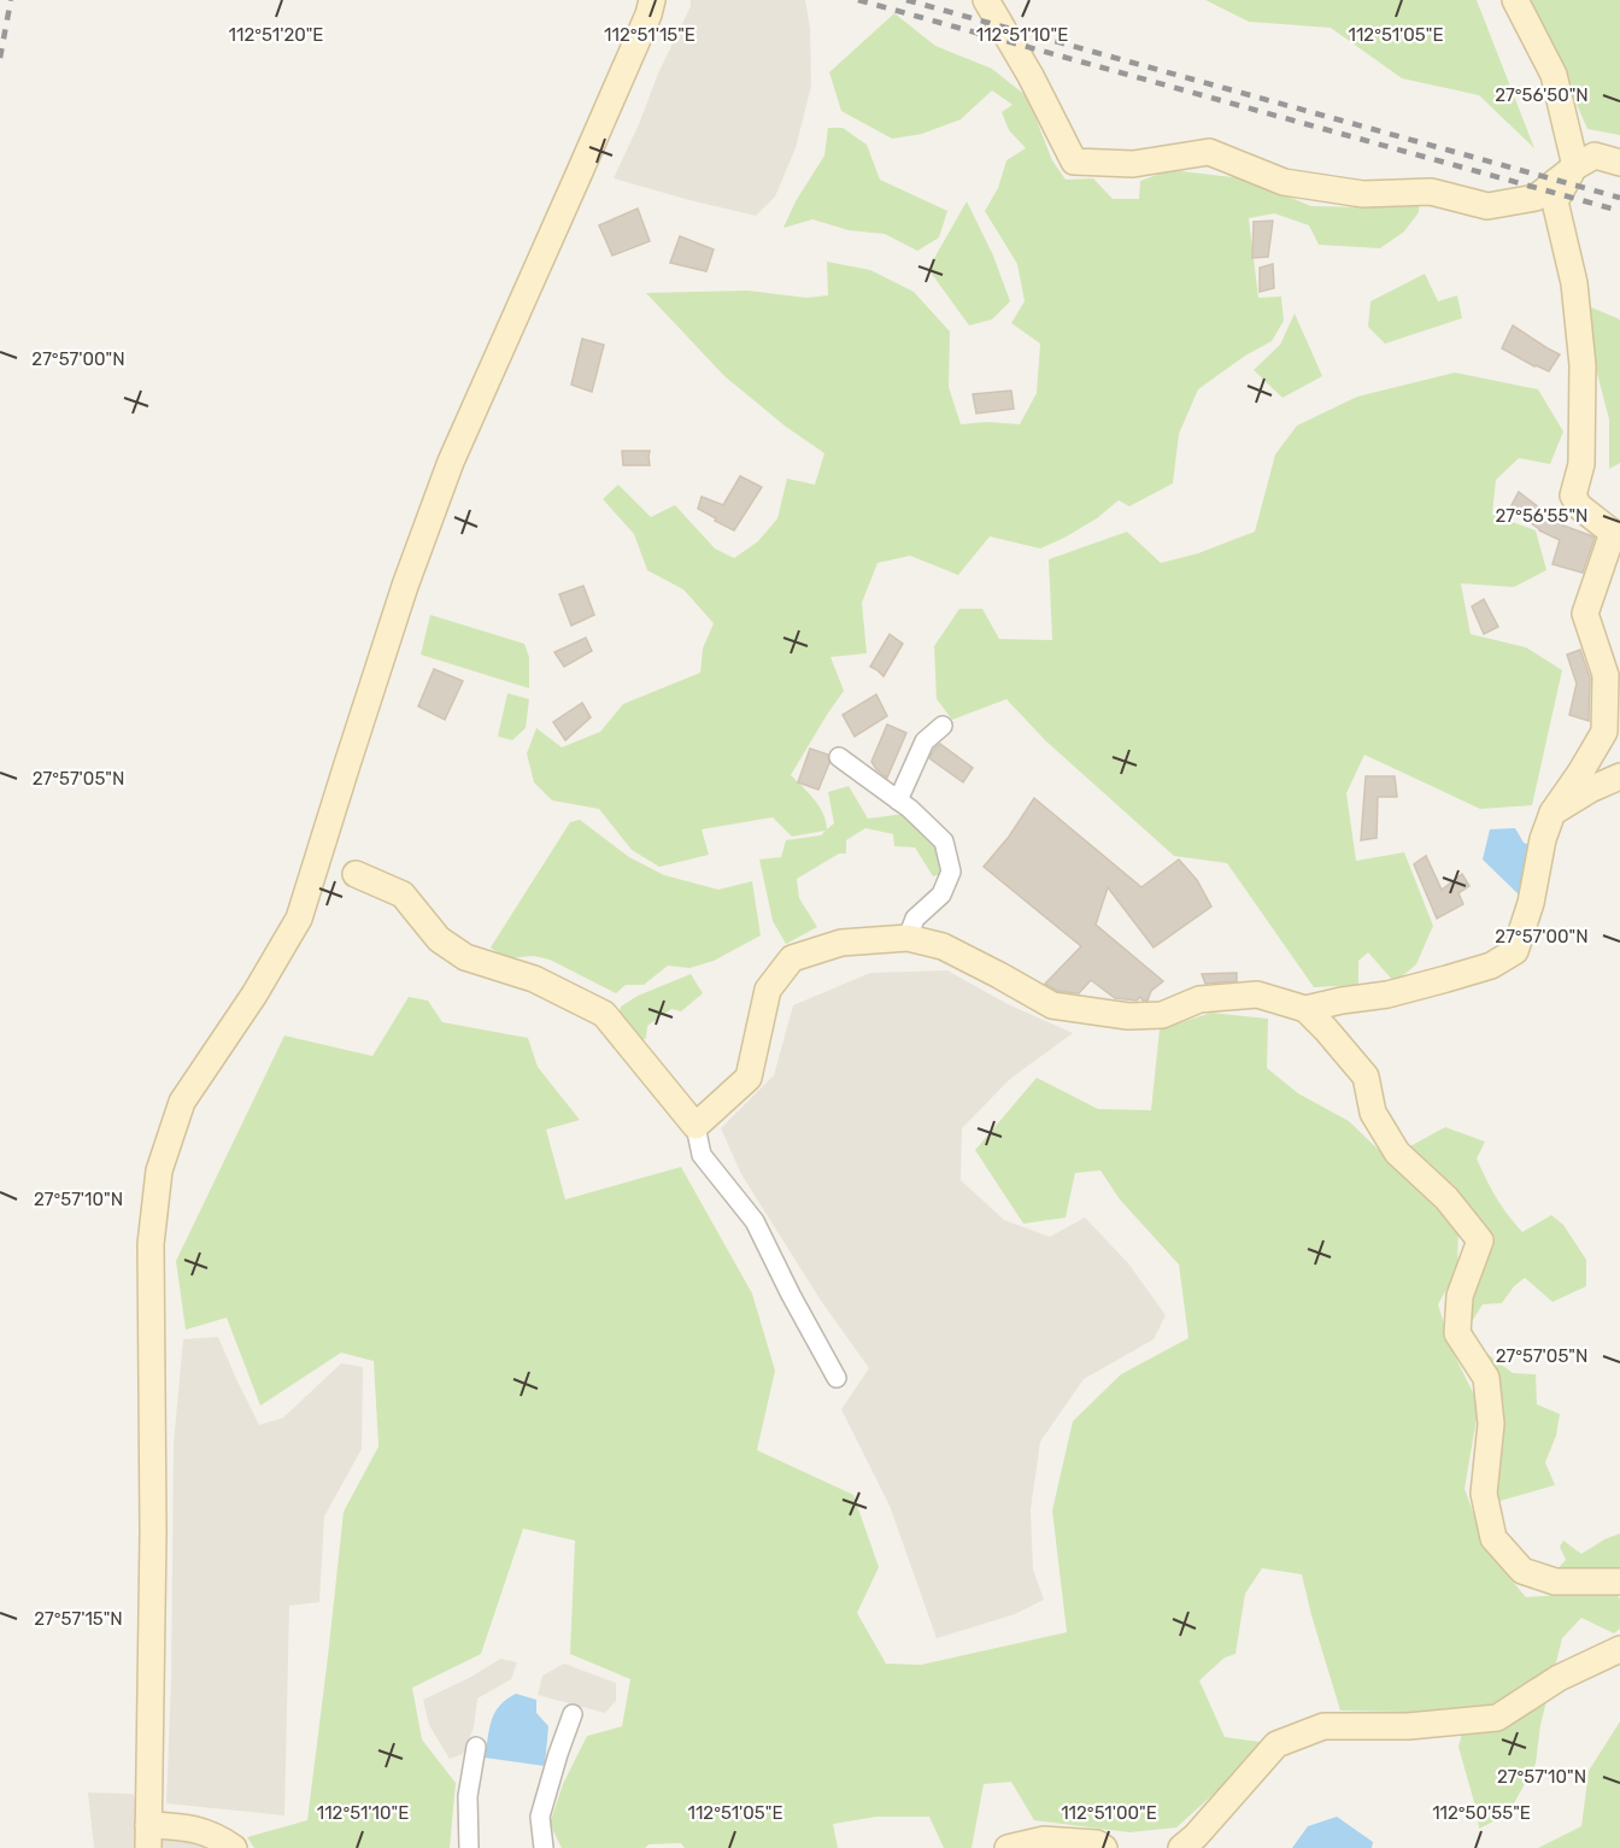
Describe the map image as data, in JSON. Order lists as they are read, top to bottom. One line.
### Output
{"coordinates":["112°51'20\"E","112°51'15\"E","112°51'10\"E","112°51'05\"E","27°56'50\"N","27°57'00\"N","27°56'55\"N","27°57'05\"N","27°57'10\"N","27°57'15\"N","112°51'00\"E","112°50'55\"E"]}
